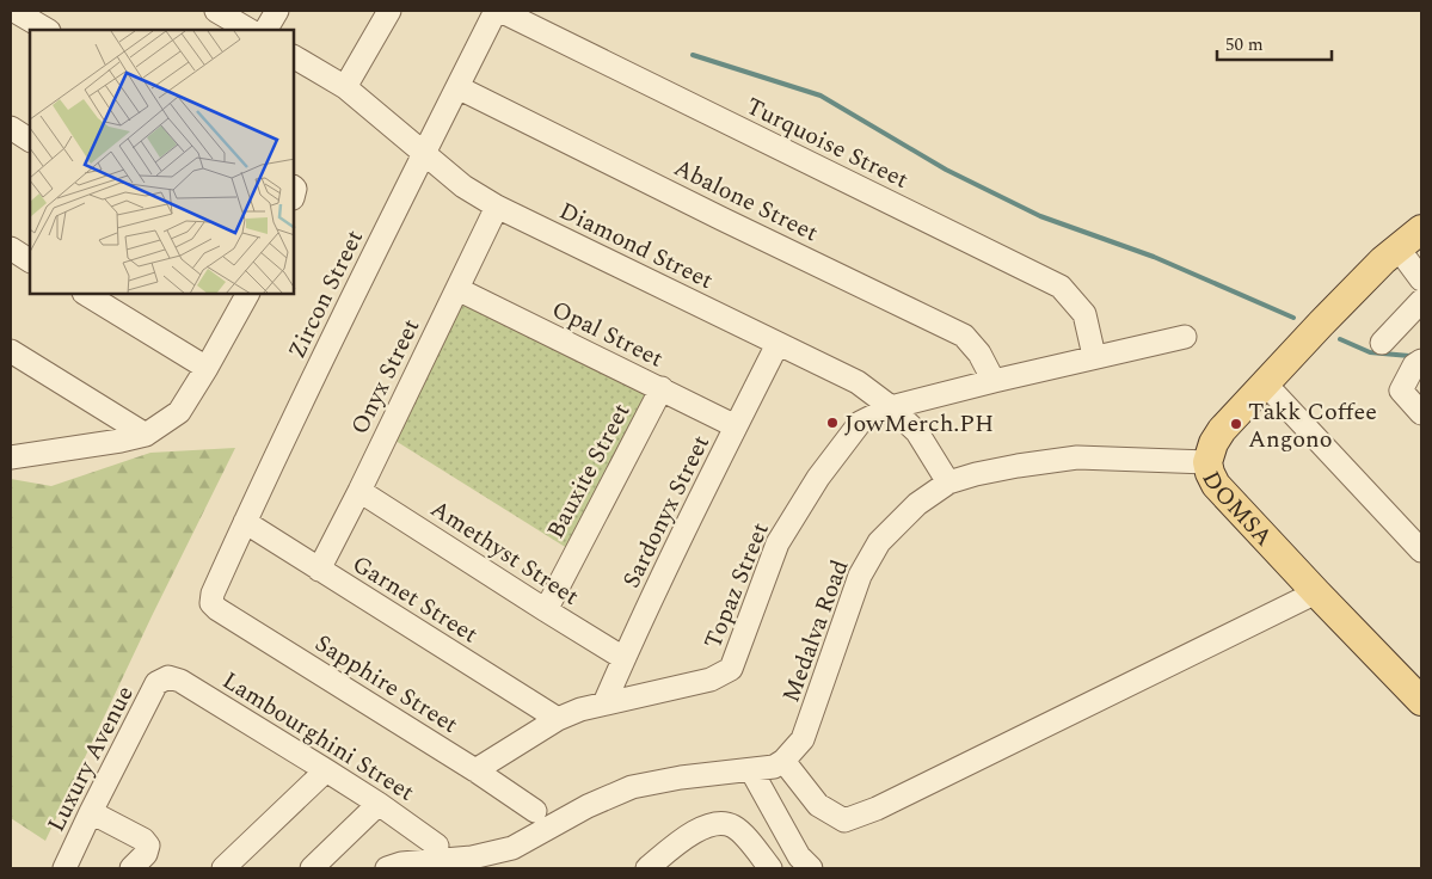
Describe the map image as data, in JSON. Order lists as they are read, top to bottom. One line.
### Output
{"streets":{"main road":["DOMSA"],"street":["Turquoise Street","Abalone Street","Diamond Street","Zircon Street","Opal Street","Onyx Street","Bauxite Street","Sardonyx Street","Amethyst Street","Topaz Street","Garnet Street","Medalva Road","Sapphire Street","Lambourghini Street","Luxury Avenue"]},"crossings":[["Turquoise Street","Zircon Street"],["Turquoise Street","Topaz Street"],["Abalone Street","Zircon Street"],["Abalone Street","Topaz Street"],["Diamond Street","Zircon Street"],["Diamond Street","Onyx Street"],["Diamond Street","Sardonyx Street"],["Diamond Street","Topaz Street"],["Diamond Street","Medalva Road"],["Zircon Street","Garnet Street"],["Zircon Street","Sapphire Street"],["Opal Street","Onyx Street"],["Opal Street","Bauxite Street"],["Opal Street","Sardonyx Street"],["Onyx Street","Amethyst Street"],["Onyx Street","Garnet Street"],["Bauxite Street","Amethyst Street"],["DOMSA","Medalva Road"],["Sardonyx Street","Amethyst Street"],["Sardonyx Street","Topaz Street"],["Topaz Street","Garnet Street"],["Topaz Street","Sapphire Street"],["Lambourghini Street","Luxury Avenue"]],"places":["JowMerch.PH","Takk Coffee Angono"],"scale_bar":"50 m"}
